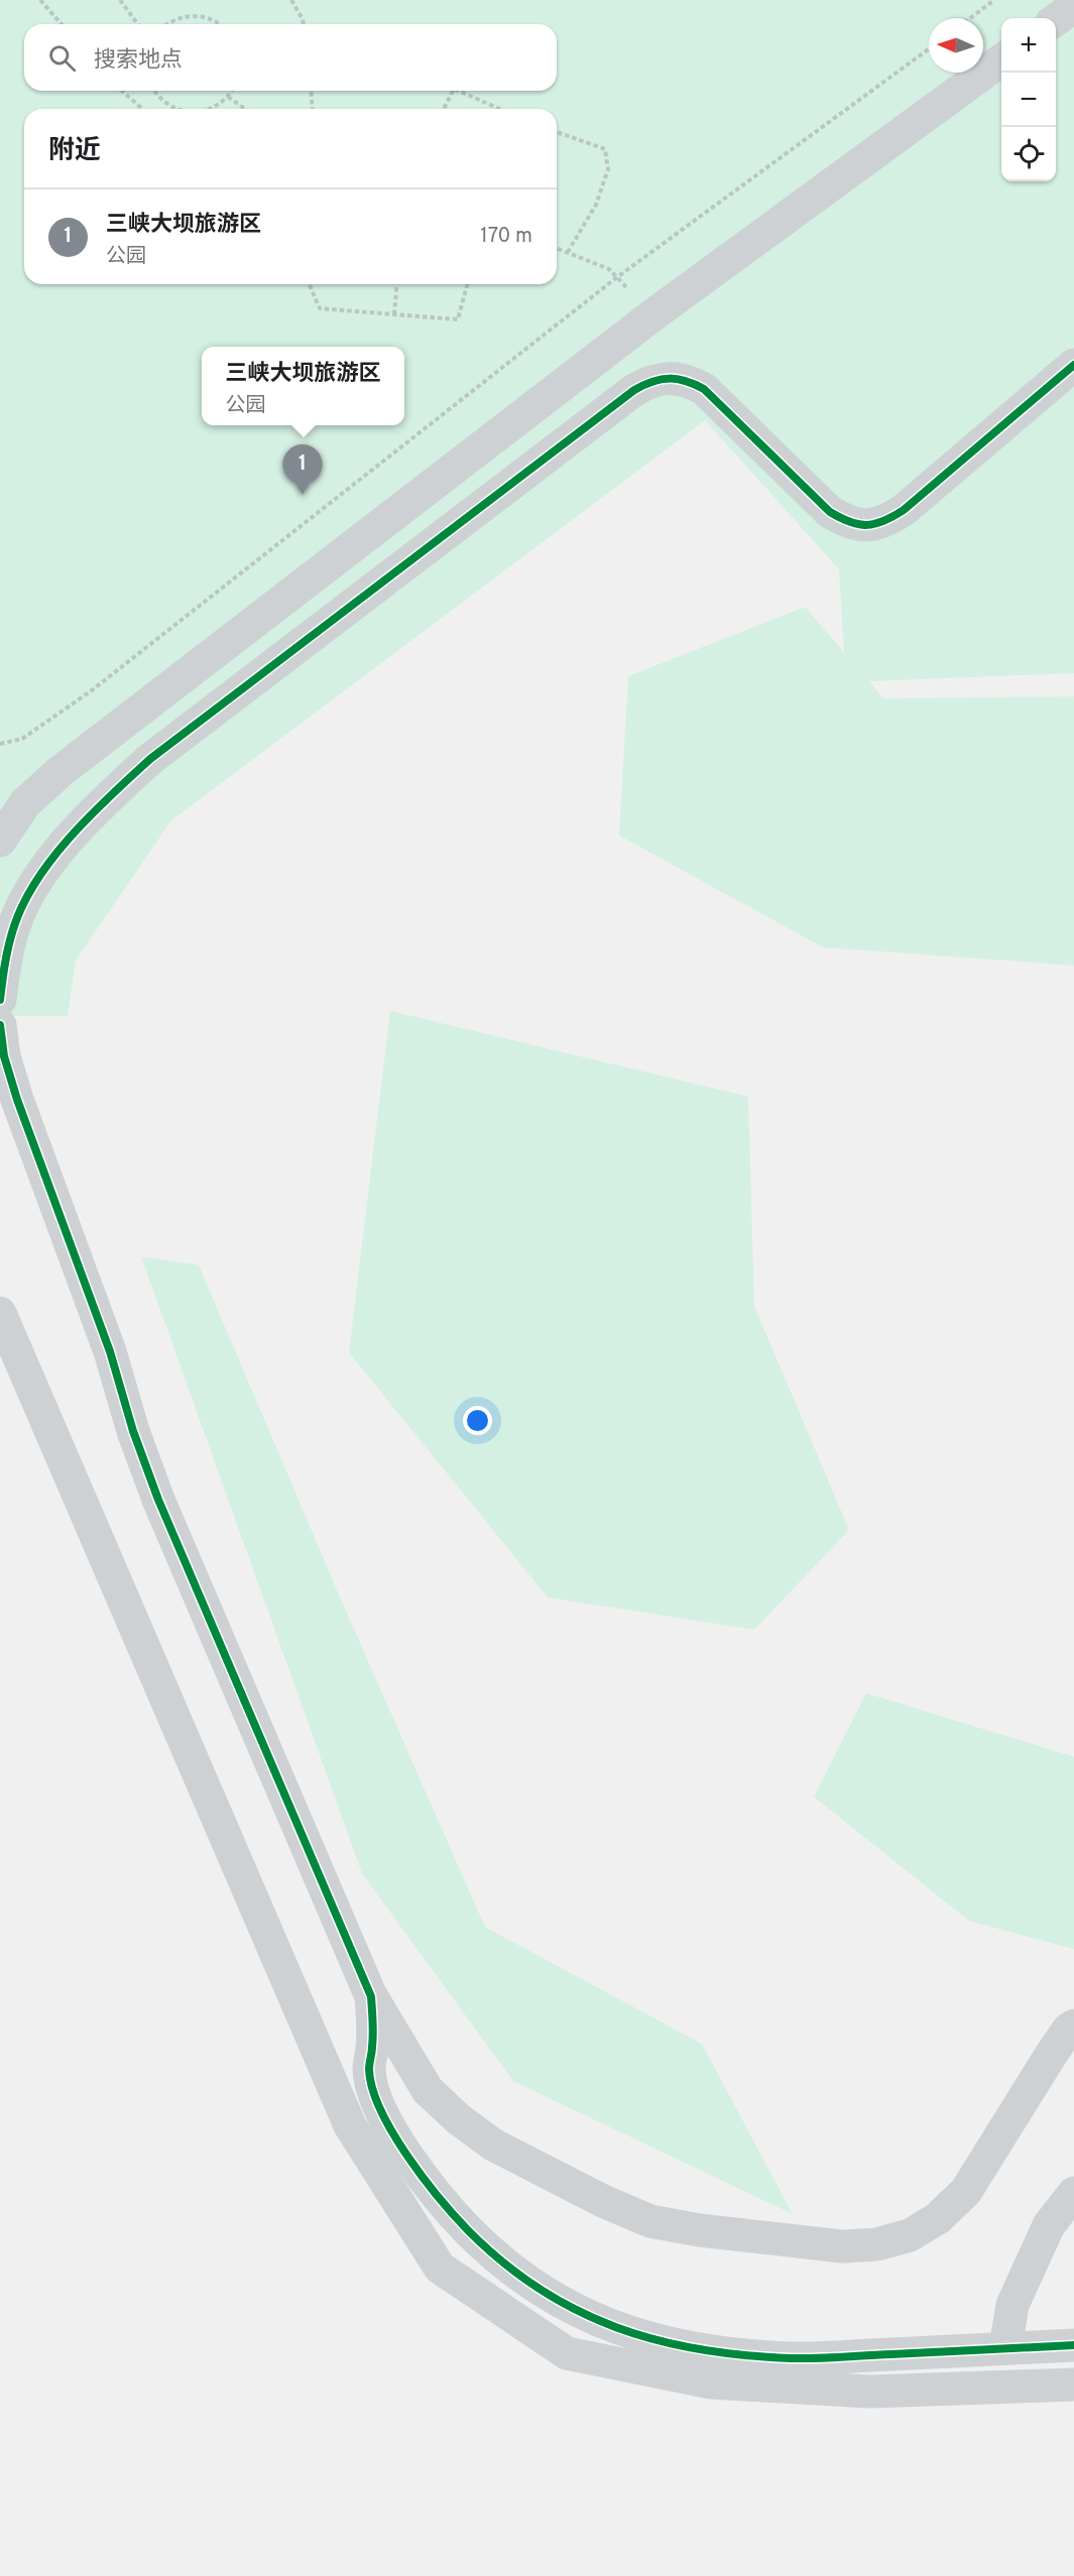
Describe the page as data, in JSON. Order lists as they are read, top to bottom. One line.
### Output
{"north":"left","page":{"map_buttons":["+","−"],"search":"搜索地点","heading":"附近","list":[{"mark":"1","name":"三峡大坝旅游区","note":"公园","value":"170 m"}],"popup":["三峡大坝旅游区","公园"],"pins":"1"}}
